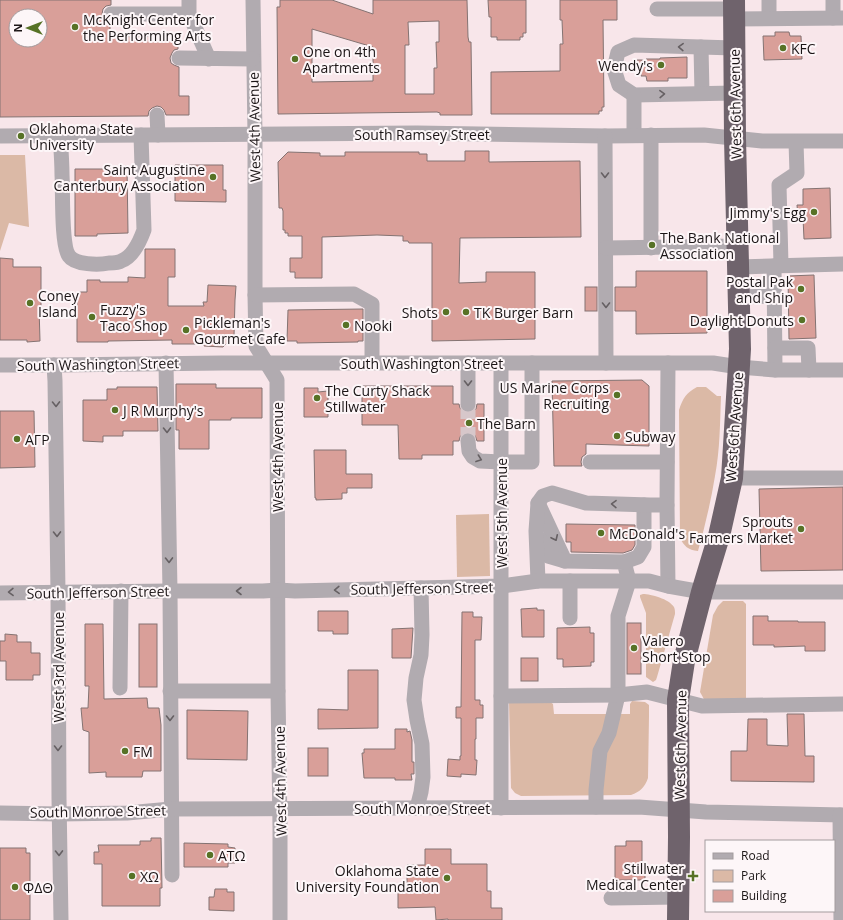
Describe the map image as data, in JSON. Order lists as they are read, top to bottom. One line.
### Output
{"streets":{"highway":["West 6th Avenue"],"street":["West 4th Avenue","South Ramsey Street","South Washington Street","West 5th Avenue","South Jefferson Street","West 3rd Avenue","South Monroe Street"]},"crossings":[["West 6th Avenue","South Ramsey Street"],["West 6th Avenue","South Washington Street"],["West 6th Avenue","South Jefferson Street"],["West 6th Avenue","South Monroe Street"],["West 4th Avenue","South Ramsey Street"],["West 4th Avenue","South Washington Street"],["West 4th Avenue","South Jefferson Street"],["West 4th Avenue","South Monroe Street"],["South Washington Street","West 5th Avenue"],["South Washington Street","West 3rd Avenue"],["West 5th Avenue","South Jefferson Street"],["West 5th Avenue","South Monroe Street"],["South Jefferson Street","West 3rd Avenue"],["West 3rd Avenue","South Monroe Street"]],"places":{"other":["McKnight Center for the Performing Arts","KFC","One on 4th Apartments","Wendy's","Oklahoma State University","Saint Augustine Canterbury Association","Jimmy's Egg","The Bank National Association","Postal Pak and Ship","Coney Island","Shots","TK Burger Barn","Fuzzy's Taco Shop","Daylight Donuts","Nooki","Pickleman's Gourmet Cafe","US Marine Corps Recruiting","The Curty Shack Stillwater","J R Murphy's","The Barn","Subway","AΓP","Sprouts Farmers Market","McDonald's","Valero Short Stop","FM","ΑTΩ","XΩ","Oklahoma State University Foundation","ΦΔΘ"],"health":["Stillwater Medical Center"]},"legend":["Road","Park","Building"],"north":"left"}
